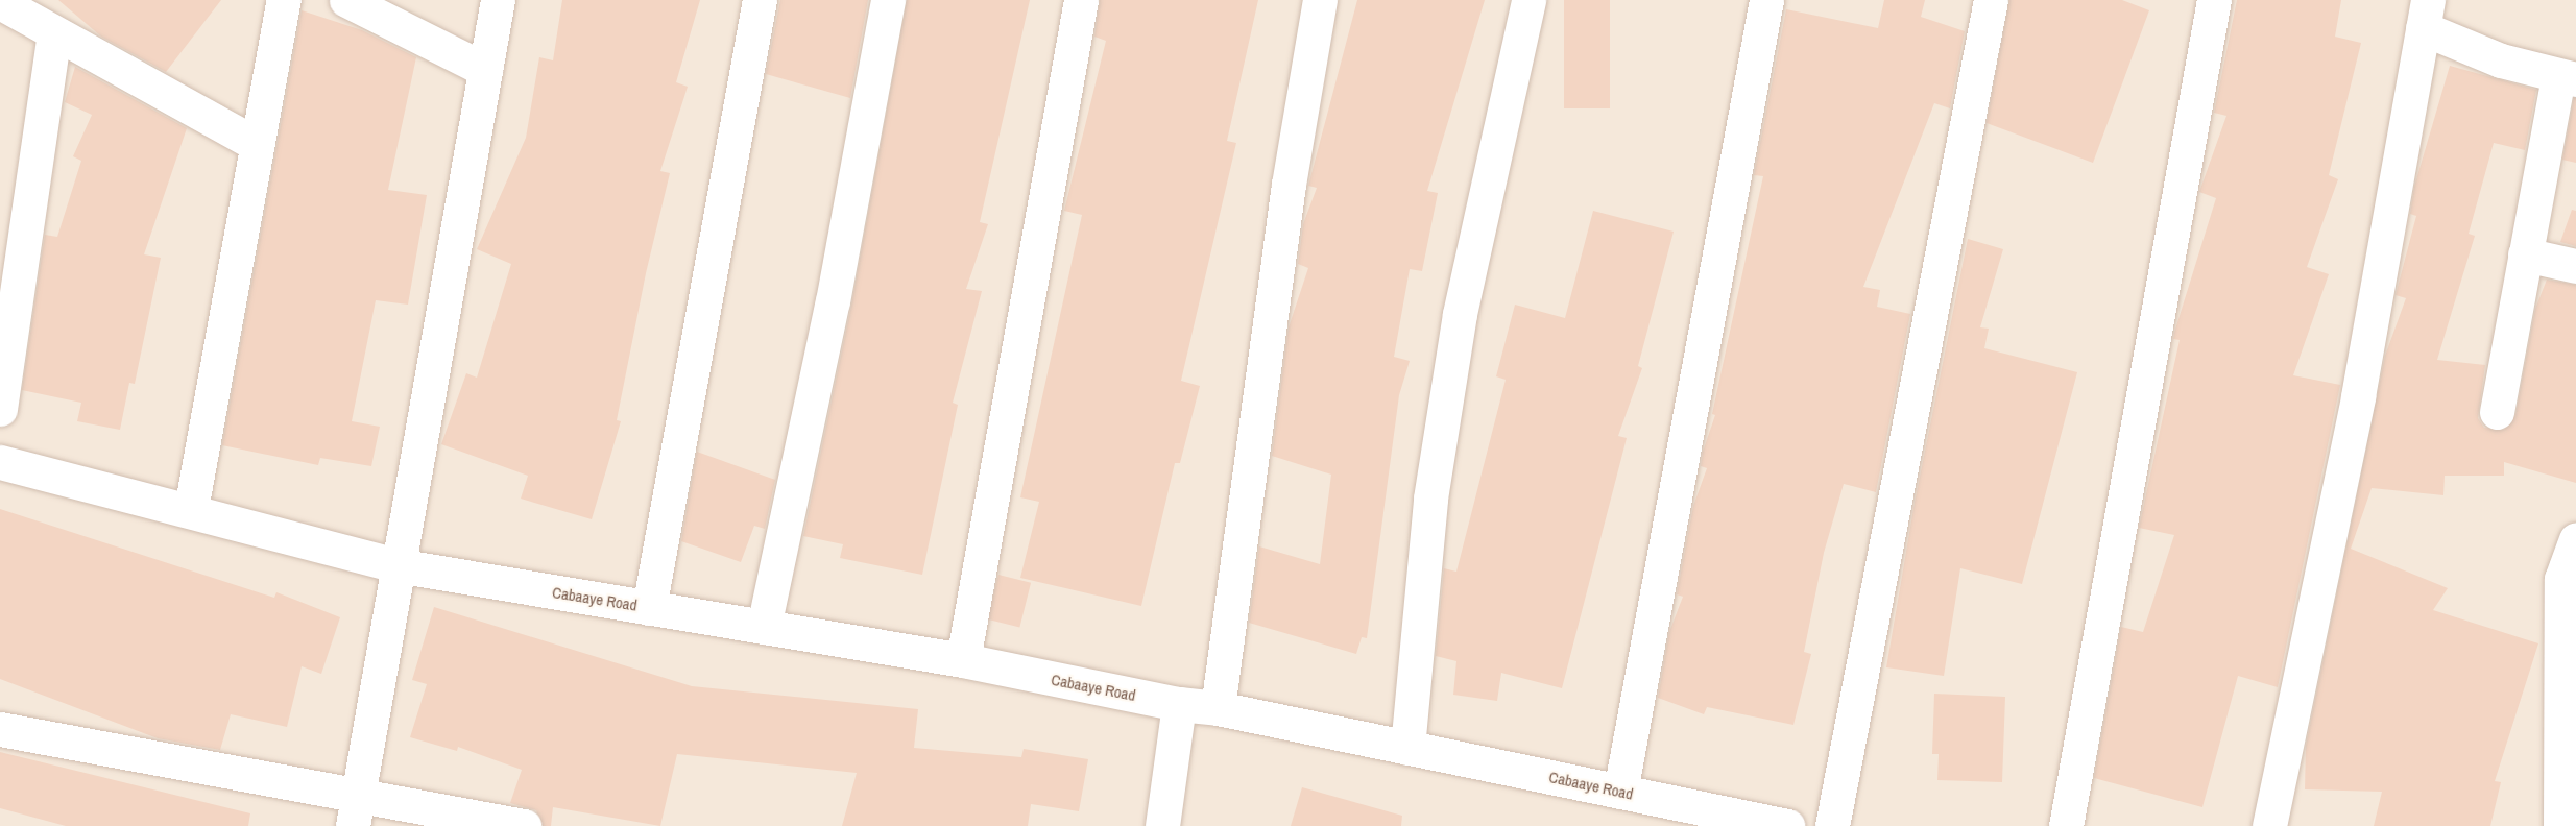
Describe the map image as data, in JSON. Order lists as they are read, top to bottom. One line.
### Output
{"streets":{"street":["Cabaaye Road"]}}
